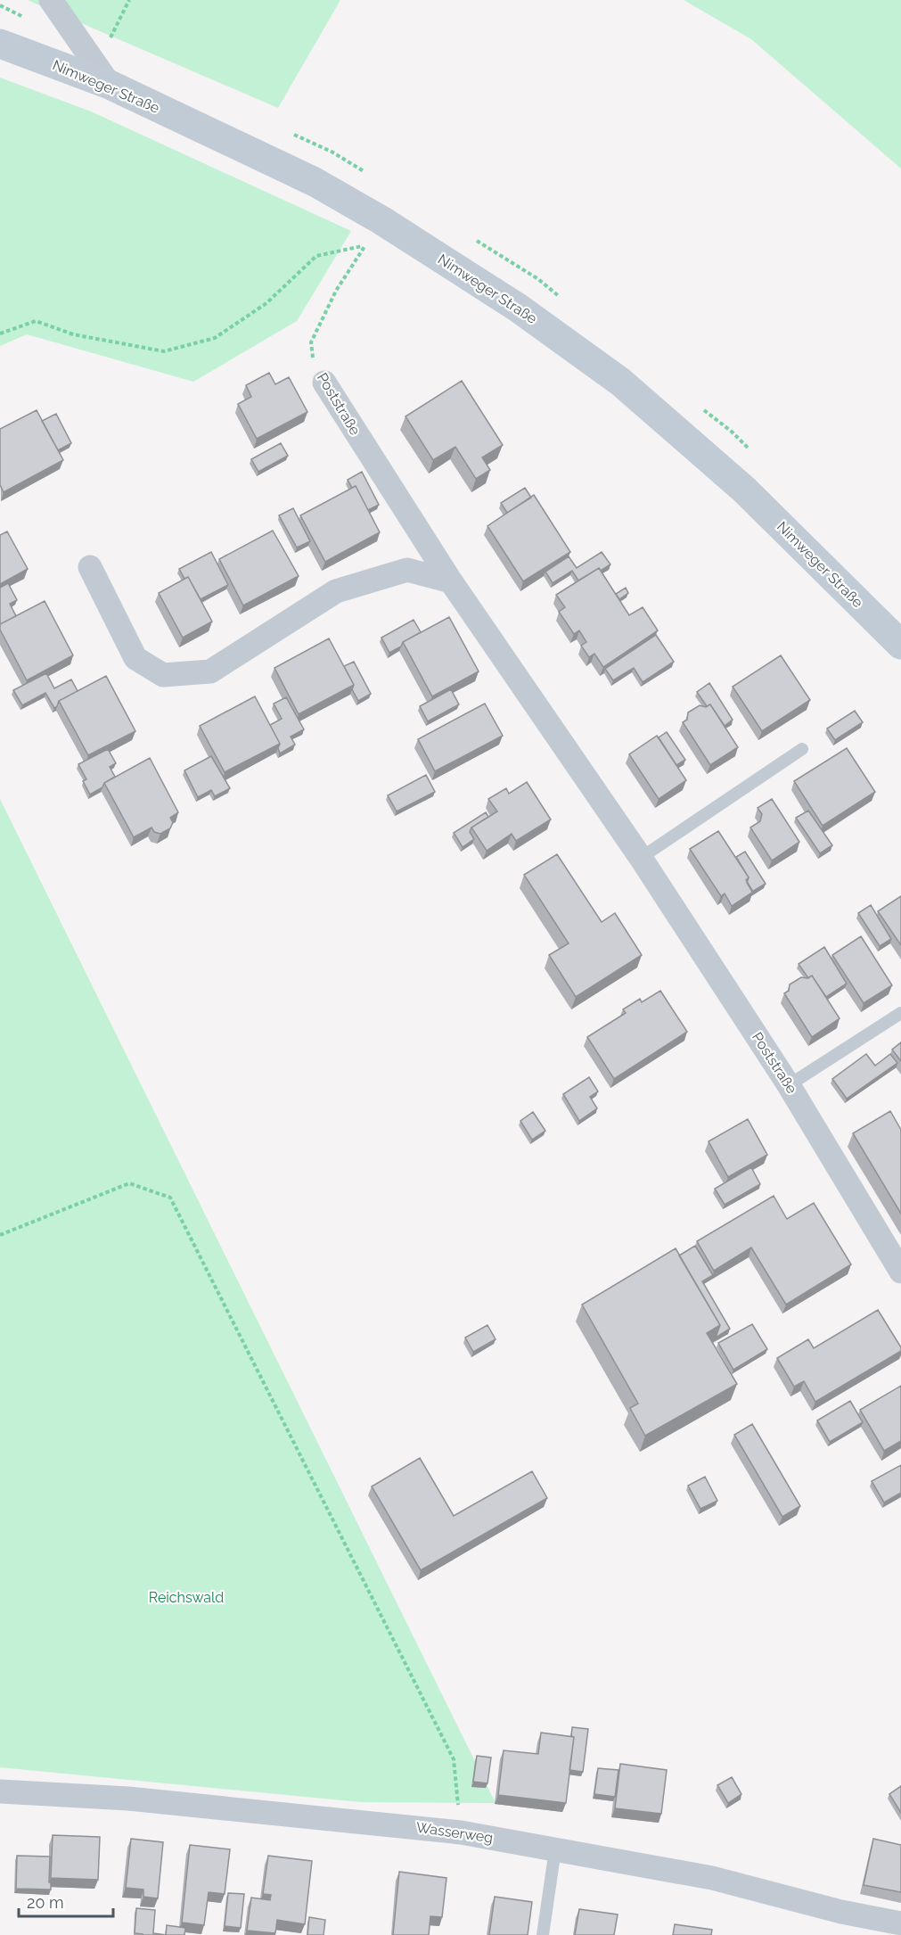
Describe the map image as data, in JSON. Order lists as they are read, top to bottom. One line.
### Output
{"streets":{"main road":["Nimweger Straße"],"street":["Poststraße","Wasserweg"]},"parks":["Reichswald"],"scale_bar":"20 m"}
